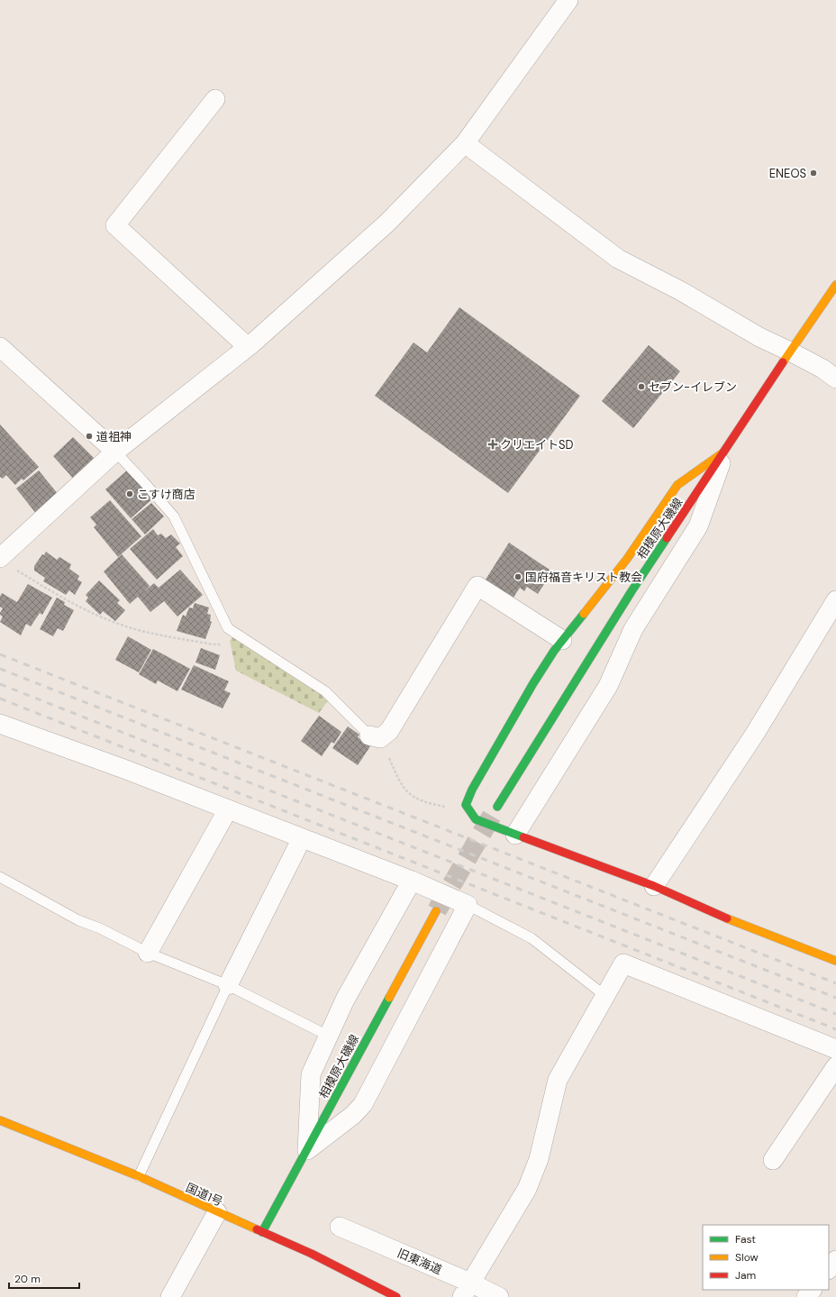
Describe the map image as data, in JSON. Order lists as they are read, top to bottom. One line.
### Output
{"streets":{"main road":["相模原大磯線","国道1号"],"street":["旧東海道"]},"crossings":[["相模原大磯線","国道1号"]],"places":{"other":["ENEOS","セブン-イレブン","道祖神","こすけ商店","国府福音キリスト教会"],"health":["クリエイトSD"]},"legend":["Fast","Slow","Jam"],"scale_bar":"20 m"}
